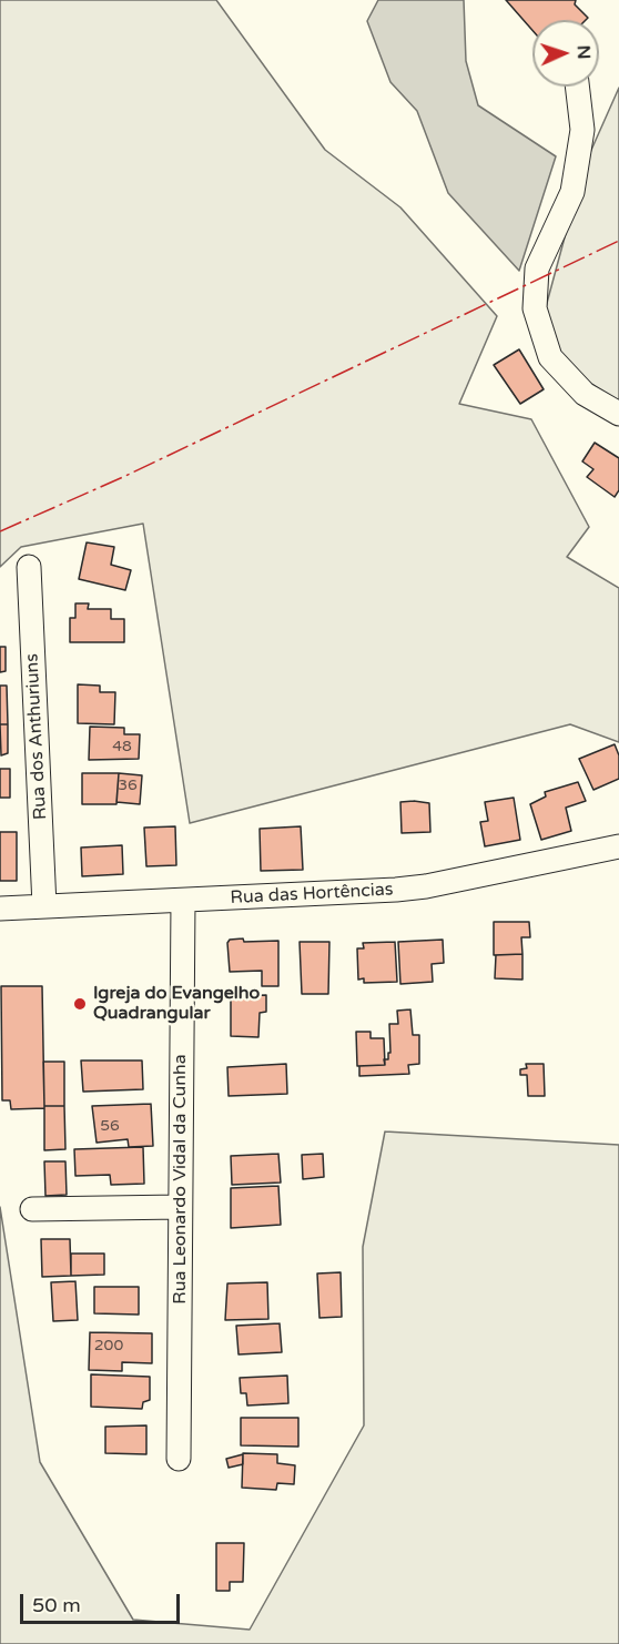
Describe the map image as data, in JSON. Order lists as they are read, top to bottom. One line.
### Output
{"streets":{"street":["Rua dos Anthuriuns","Rua das Hortências","Rua Leonardo Vidal da Cunha"]},"crossings":[["Rua dos Anthuriuns","Rua das Hortências"],["Rua das Hortências","Rua Leonardo Vidal da Cunha"]],"places":["Igreja do Evangelho Quadrangular"],"house_numbers":["48","36","56","200"],"scale_bar":"50 m","north":"right"}
